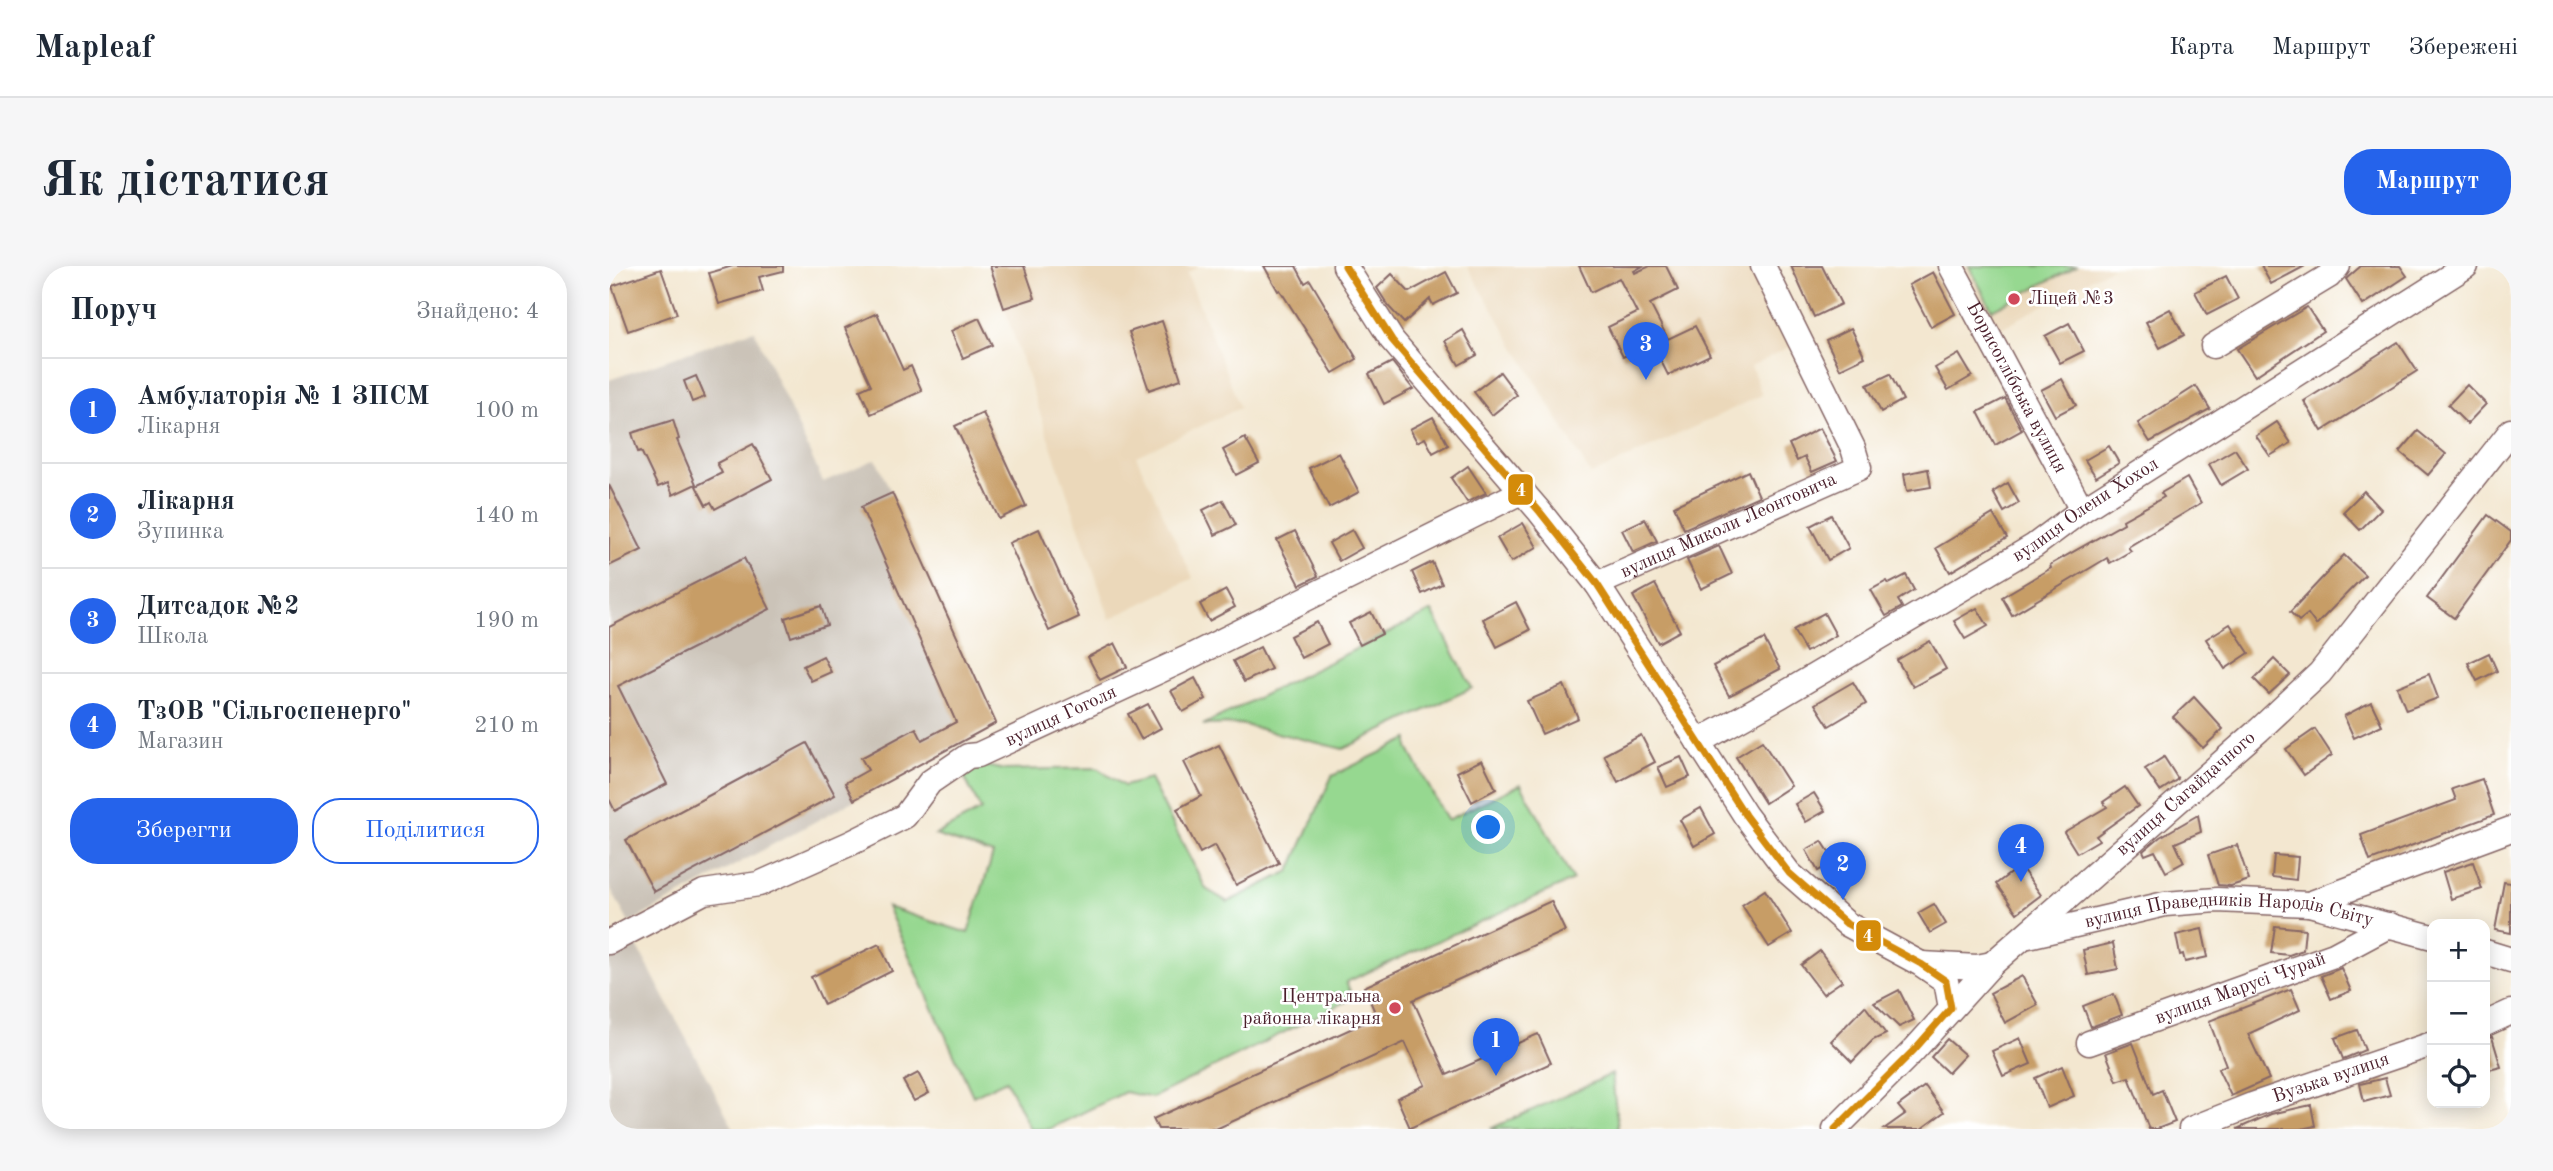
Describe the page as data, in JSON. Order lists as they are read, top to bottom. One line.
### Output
{"streets":{"street":["Борисоглібська вулиця","вулиця Олени Хохол","вулиця Миколи Леонтовича","вулиця Гоголя","вулиця Сагайдачного","вулиця Праведників Народів Світу","вулиця Марусі Чурай","Вузька вулиця"]},"crossings":[["Борисоглібська вулиця","вулиця Олени Хохол"],["вулиця Сагайдачного","вулиця Праведників Народів Світу"],["вулиця Праведників Народів Світу","вулиця Марусі Чурай"]],"places":["Ліцей №3","Центральна районна лікарня"],"lines":["transit line 4"],"page":{"header":"Mapleaf","nav":["Карта","Маршрут","Збережені"],"buttons":["Маршрут",["Зберегти","Поділитися"]],"title":"Як дістатися","heading":["Поруч","Знайдено: 4"],"pins":["3","4","2","1"],"list":[{"mark":"1","name":"Амбулаторія № 1 ЗПСМ","note":"Лікарня","value":"100 m"},{"mark":"2","name":"Лікарня","note":"Зупинка","value":"140 m"},{"mark":"3","name":"Дитсадок №2","note":"Школа","value":"190 m"},{"mark":"4","name":"ТзОВ \"Сільгоспенерго\"","note":"Магазин","value":"210 m"}],"map_buttons":["+","−"]}}
